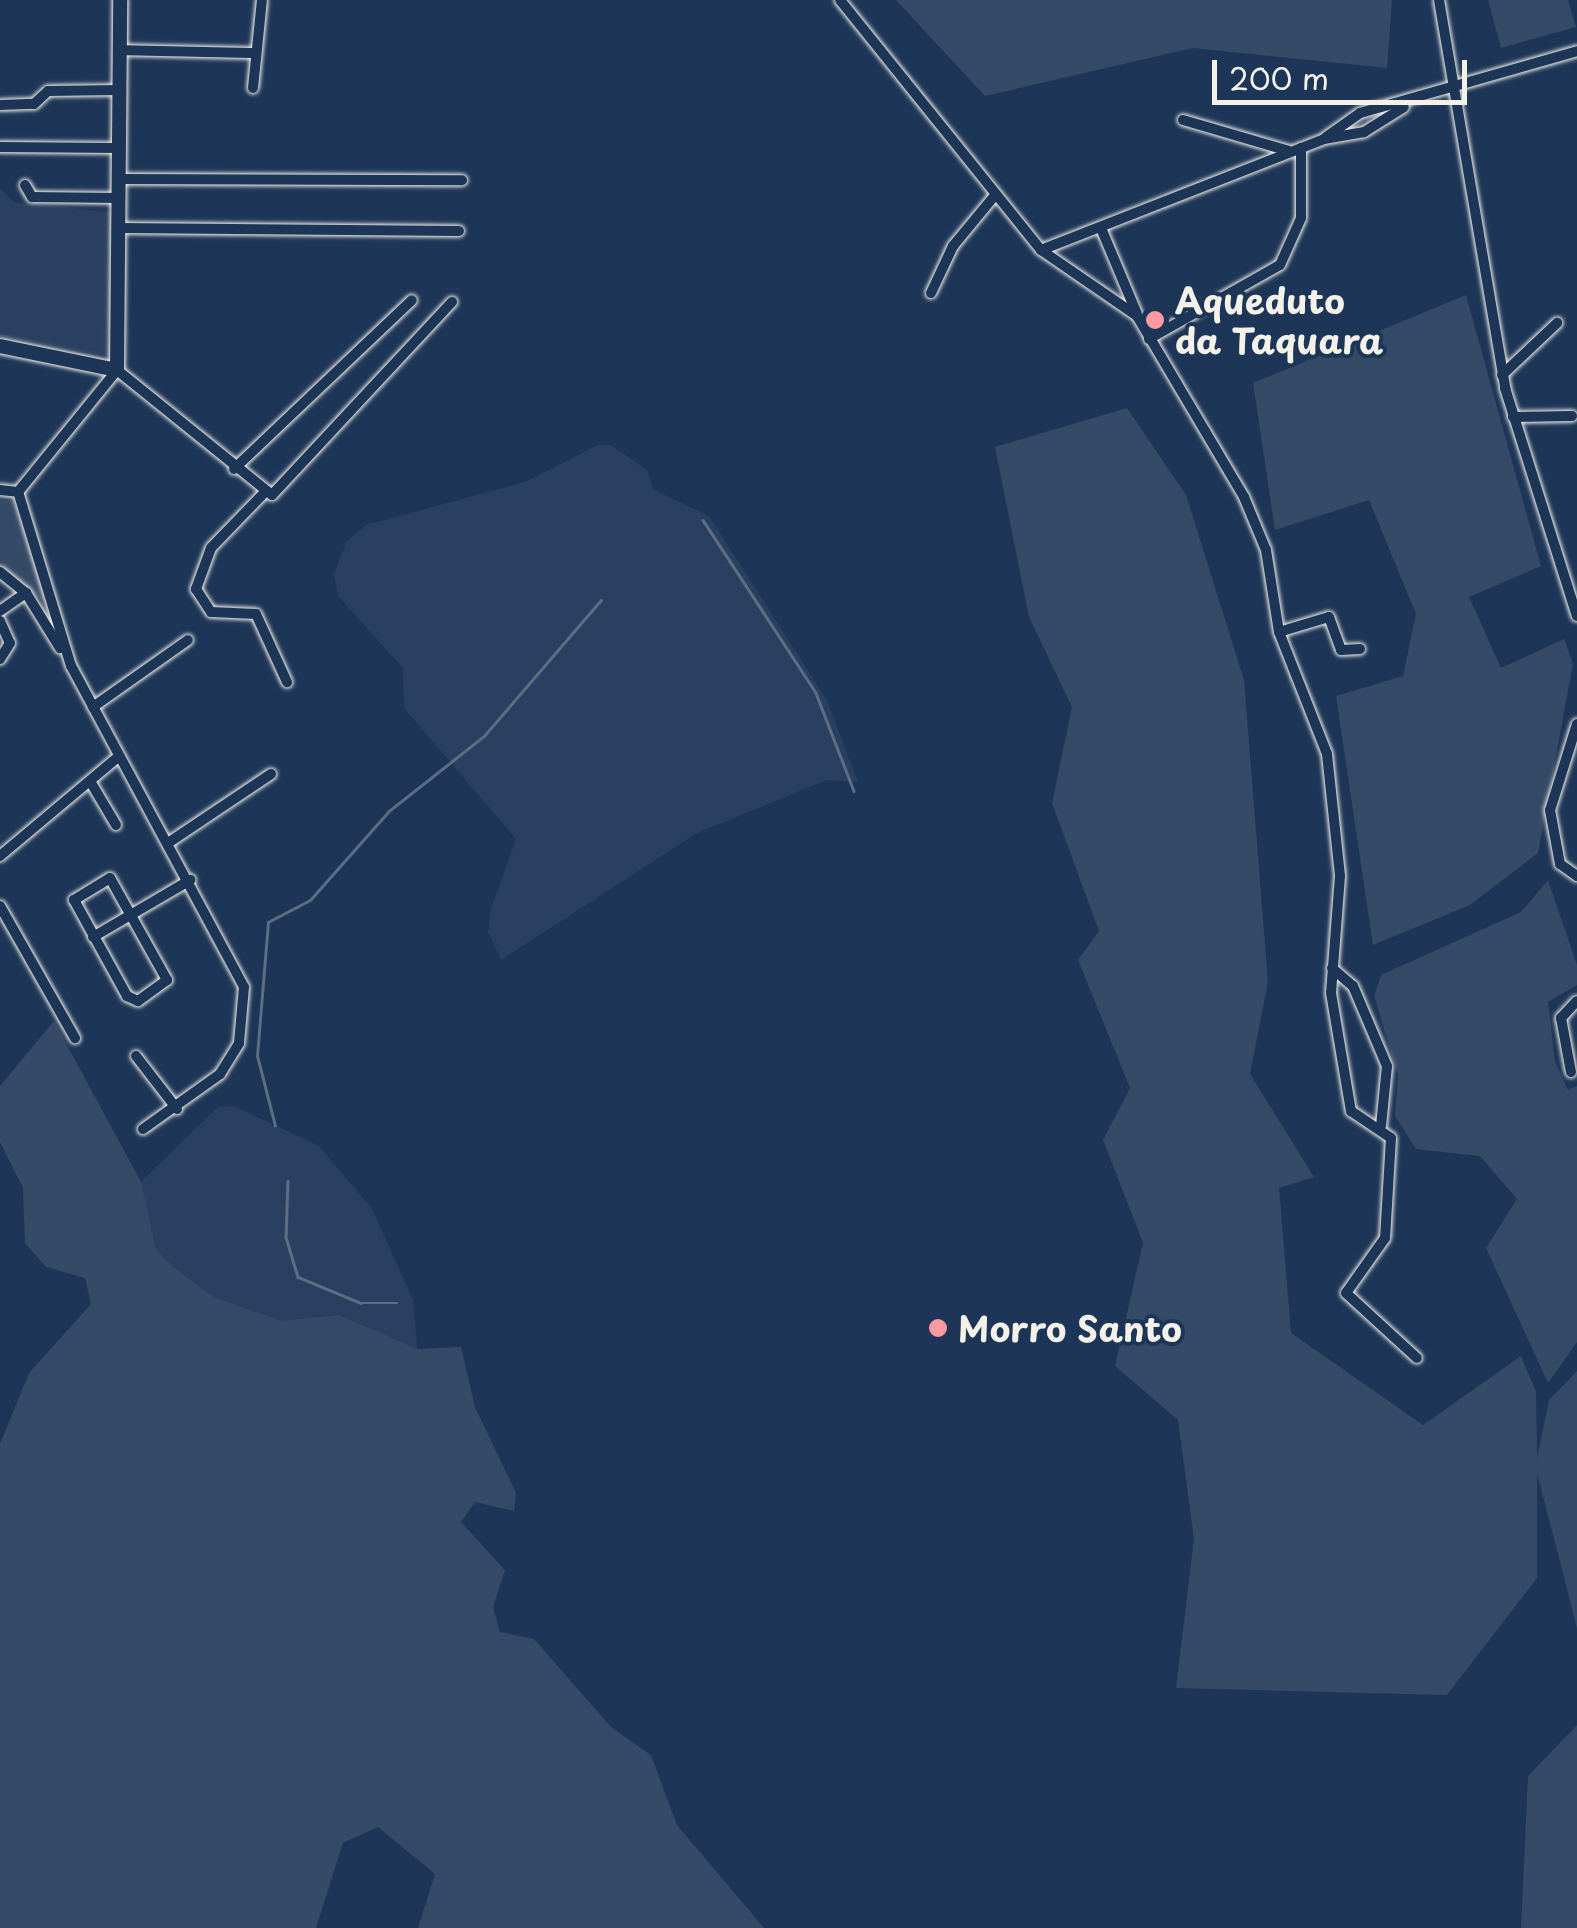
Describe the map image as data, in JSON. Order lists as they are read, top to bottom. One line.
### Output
{"places":["Aqueduto da Taquara","Morro Santo"],"scale_bar":"200 m"}
